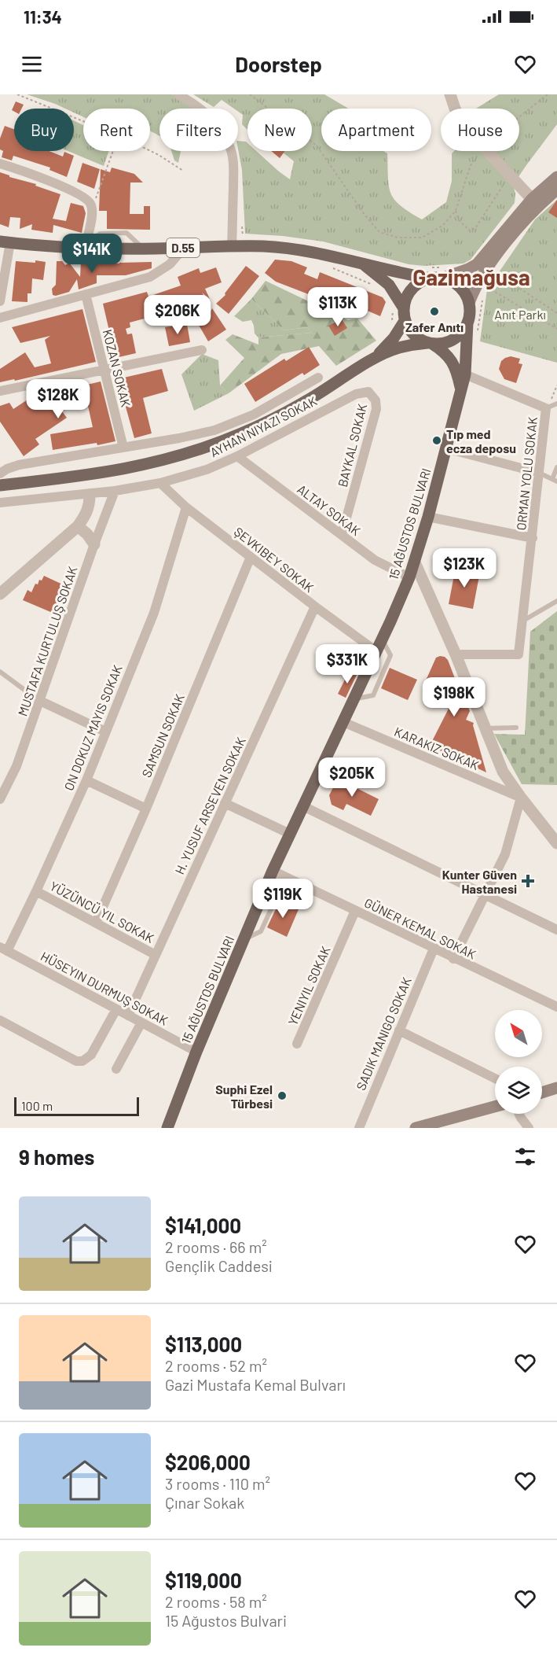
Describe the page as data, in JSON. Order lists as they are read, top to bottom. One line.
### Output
{"streets":{"main road":["D.55","15 AĞUSTOS BULVARI"],"street":["KOZAN SOKAK","AYHAN NIYAZI SOKAK","BAYKAL SOKAK","ORMAN YOLU SOKAK","ALTAY SOKAK","ŞEVKIBEY SOKAK","MUSTAFA KURTULUŞ SOKAK","SAMSUN SOKAK","H. YUSUF ARSEVEN SOKAK","GÜNER KEMAL SOKAK","HÜSEYIN DURMUŞ SOKAK"]},"crossings":[["D.55","15 AĞUSTOS BULVARI"],["AYHAN NIYAZI SOKAK","BAYKAL SOKAK"],["AYHAN NIYAZI SOKAK","ALTAY SOKAK"],["AYHAN NIYAZI SOKAK","ŞEVKIBEY SOKAK"],["AYHAN NIYAZI SOKAK","MUSTAFA KURTULUŞ SOKAK"],["BAYKAL SOKAK","ALTAY SOKAK"],["ALTAY SOKAK","15 AĞUSTOS BULVARI"],["15 AĞUSTOS BULVARI","ŞEVKIBEY SOKAK"],["15 AĞUSTOS BULVARI","GÜNER KEMAL SOKAK"],["15 AĞUSTOS BULVARI","HÜSEYIN DURMUŞ SOKAK"],["ŞEVKIBEY SOKAK","SAMSUN SOKAK"],["ŞEVKIBEY SOKAK","H. YUSUF ARSEVEN SOKAK"],["H. YUSUF ARSEVEN SOKAK","HÜSEYIN DURMUŞ SOKAK"]],"districts":["Gazimağusa"],"parks":["Anıt Parkı"],"places":{"other":["Zafer Anıtı","Tıp med ecza deposu","Suphi Ezel Türbesi"],"health":["Kunter Güven Hastanesi"]},"scale_bar":"100 m","north":"top left","page":{"status":"11:34","header":"Doorstep","chip":["Buy","Rent","Filters","New","Apartment","House"],"price":["$141K","$113K","$206K","$128K","$123K","$331K","$198K","$205K","$119K"],"scale":"100 m","heading":"9 homes","list":[{"name":"$141,000","note":"2 rooms · 66 m² · Gençlik Caddesi"},{"name":"$113,000","note":"2 rooms · 52 m² · Gazi Mustafa Kemal Bulvarı"},{"name":"$206,000","note":"3 rooms · 110 m² · Çınar Sokak"},{"name":"$119,000","note":"2 rooms · 58 m² · 15 Ağustos Bulvari"}]}}
